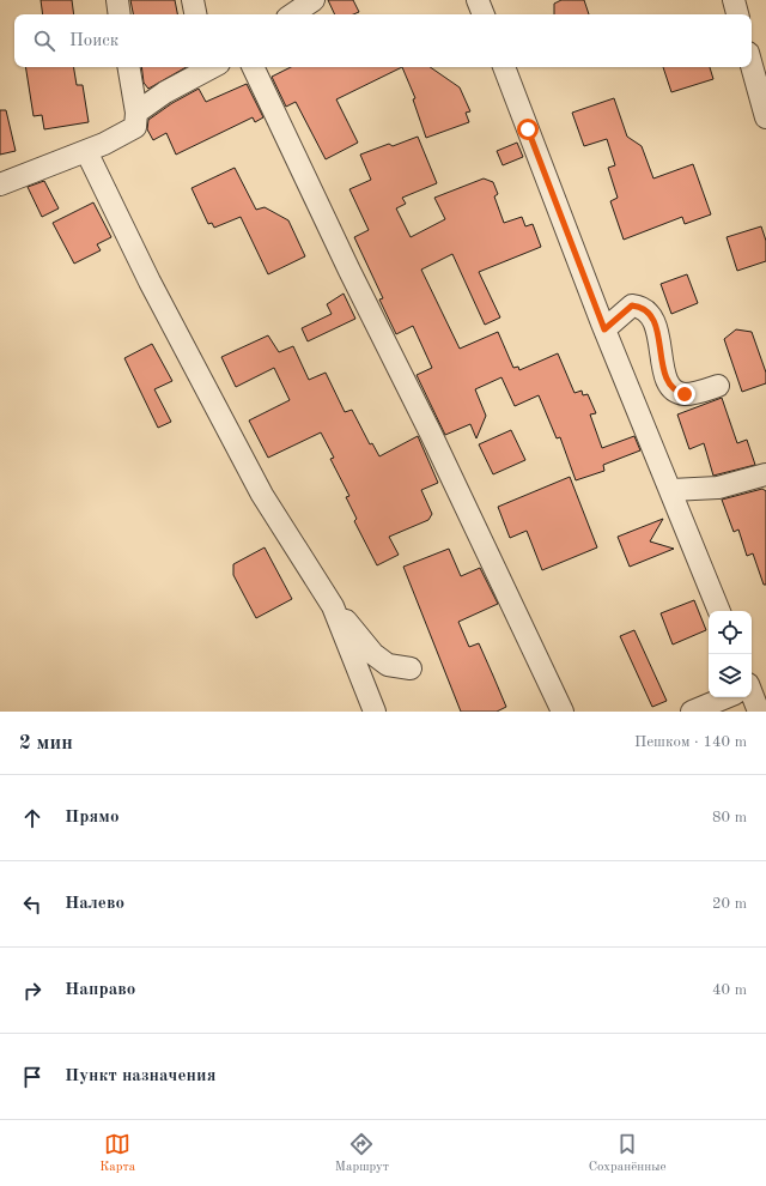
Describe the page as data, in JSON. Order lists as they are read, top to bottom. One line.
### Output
{"page":{"search":"Поиск","heading":["2 мин","Пешком · 140 m"],"list":[["Прямо","80 m"],["Налево","20 m"],["Направо","40 m"],"Пункт назначения"],"nav":["Карта","Маршрут","Сохранённые"]}}
